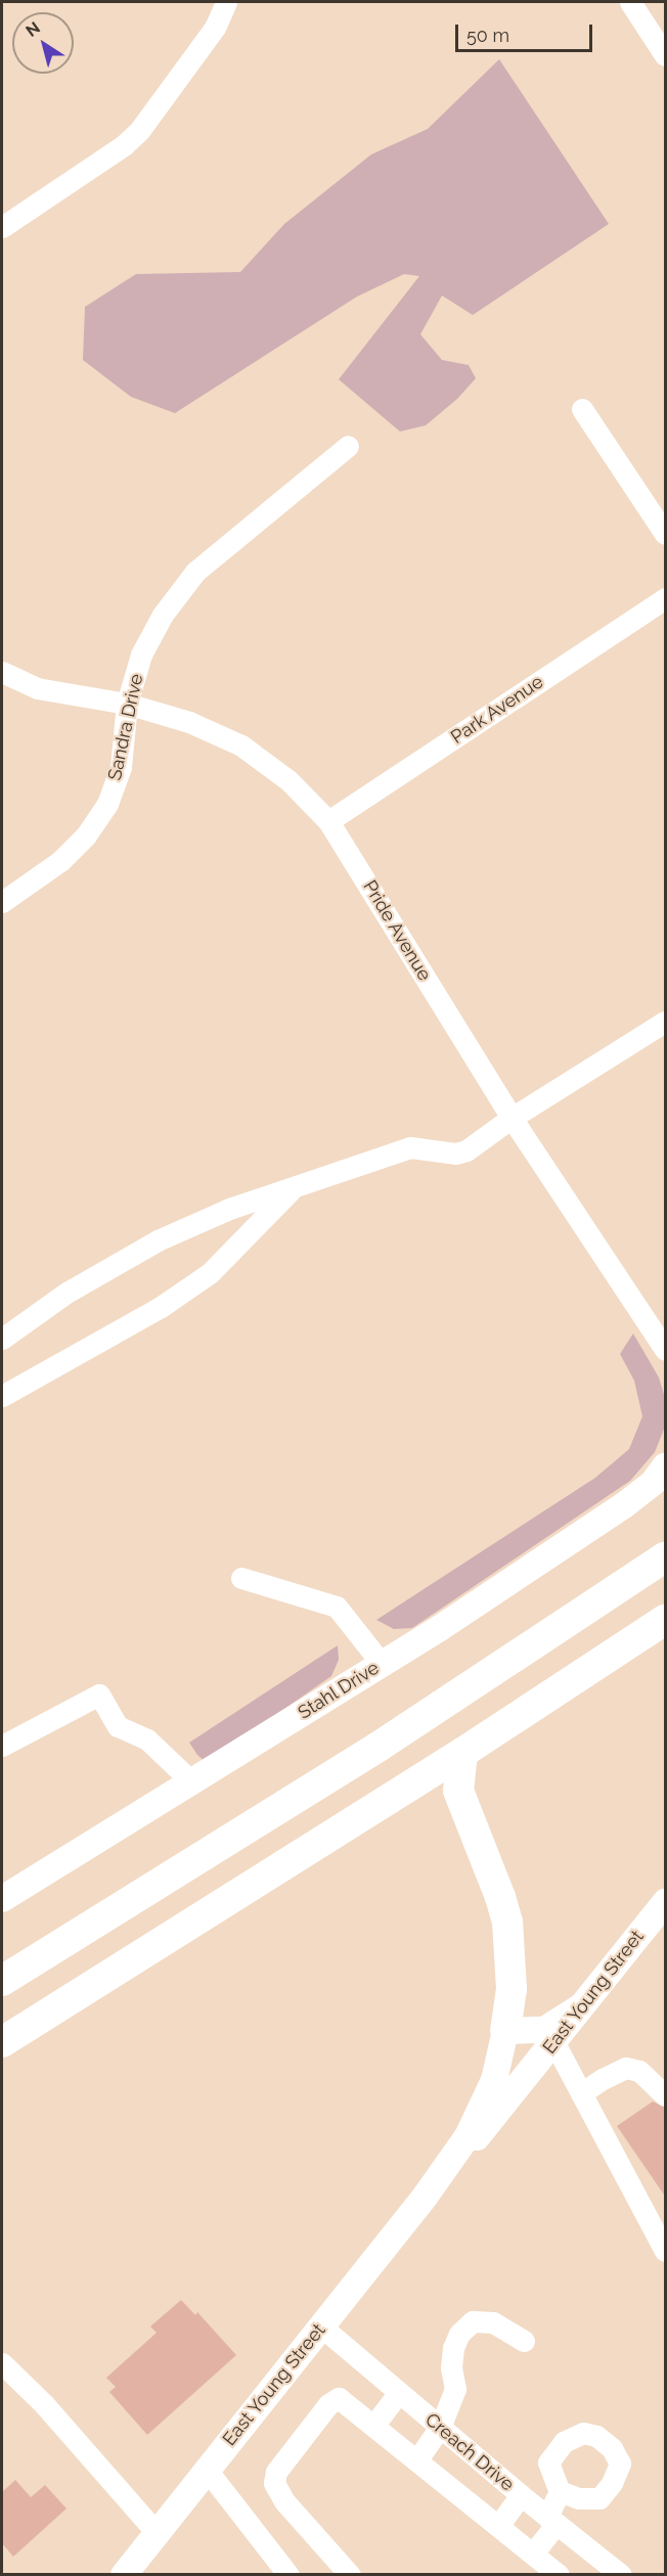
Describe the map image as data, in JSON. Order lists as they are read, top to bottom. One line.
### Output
{"streets":{"main road":["Stahl Drive","East Young Street"],"street":["Park Avenue","Sandra Drive","Pride Avenue","Creach Drive"]},"crossings":[["Park Avenue","Pride Avenue"],["Sandra Drive","Pride Avenue"],["East Young Street","Creach Drive"]],"scale_bar":"50 m","north":"top left"}
